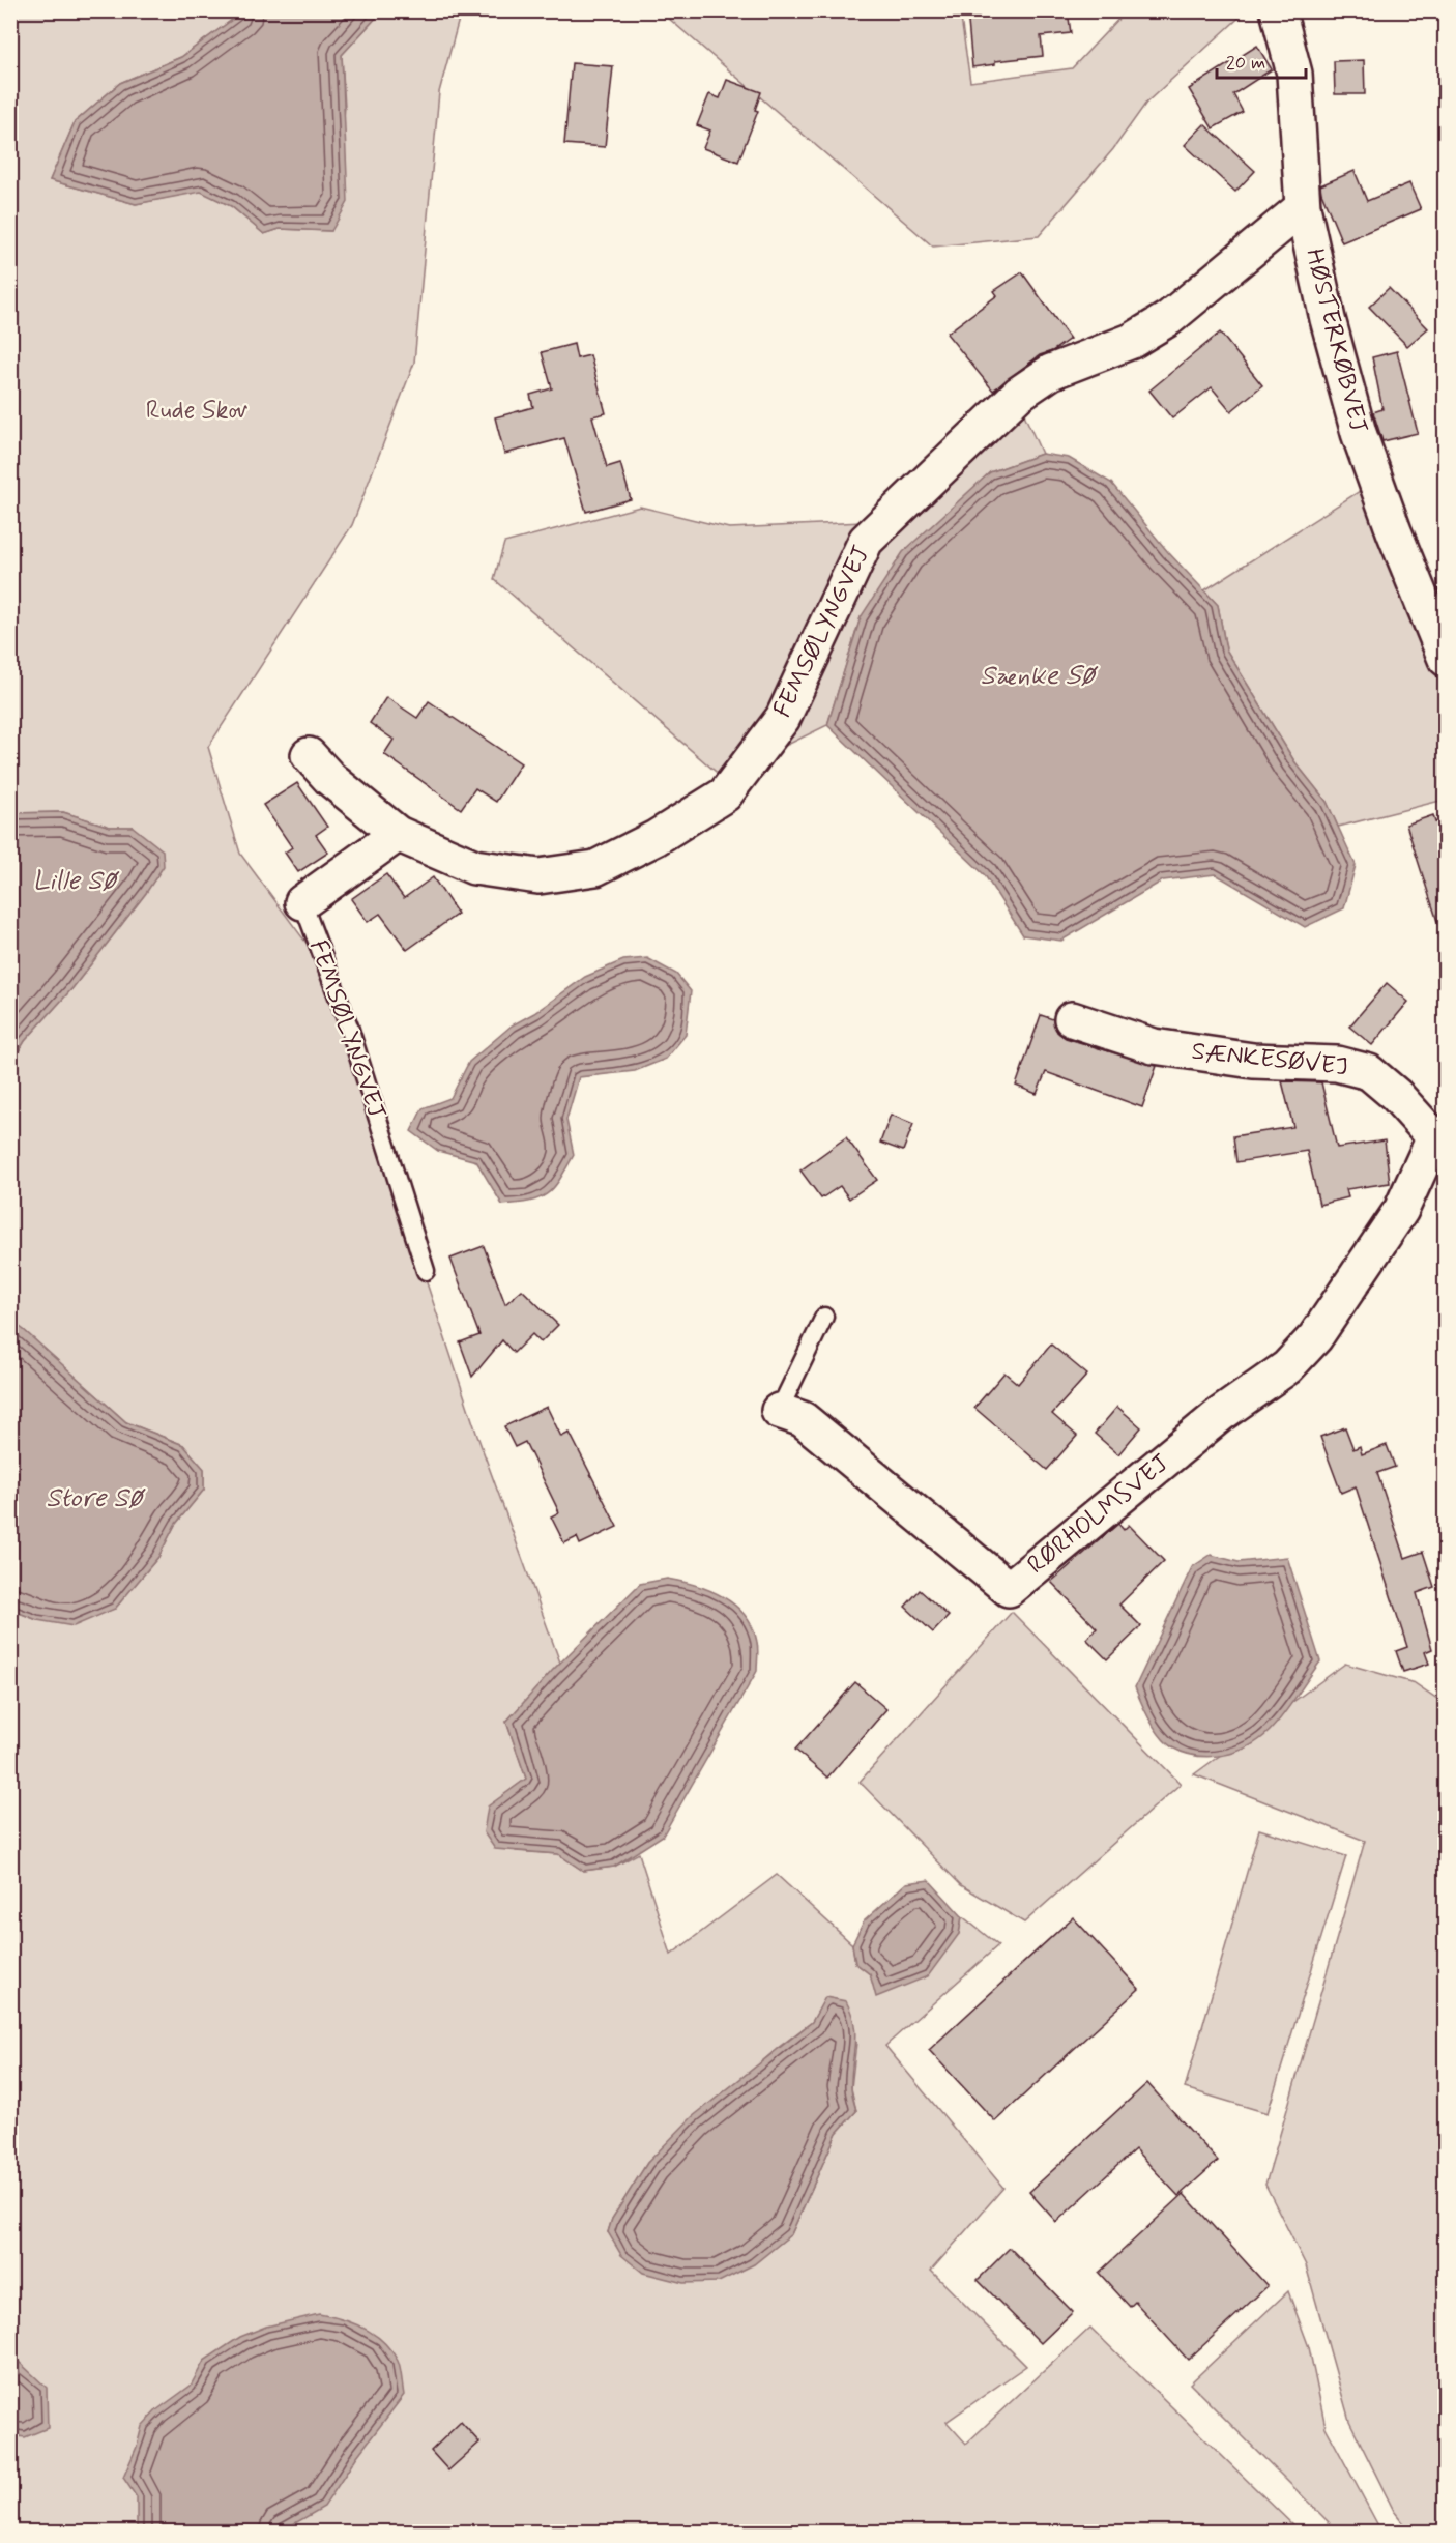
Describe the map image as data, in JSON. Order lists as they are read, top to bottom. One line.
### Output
{"streets":{"street":["HØSTERKØBVEJ","FEMSØLYNGVEJ","SÆNKESØVEJ","RØRHOLMSVEJ"]},"crossings":[["HØSTERKØBVEJ","FEMSØLYNGVEJ"],["SÆNKESØVEJ","RØRHOLMSVEJ"]],"water":["Sænke Sø","Lille Sø","Store Sø"],"parks":["Rude Skov"],"scale_bar":"20 m"}
